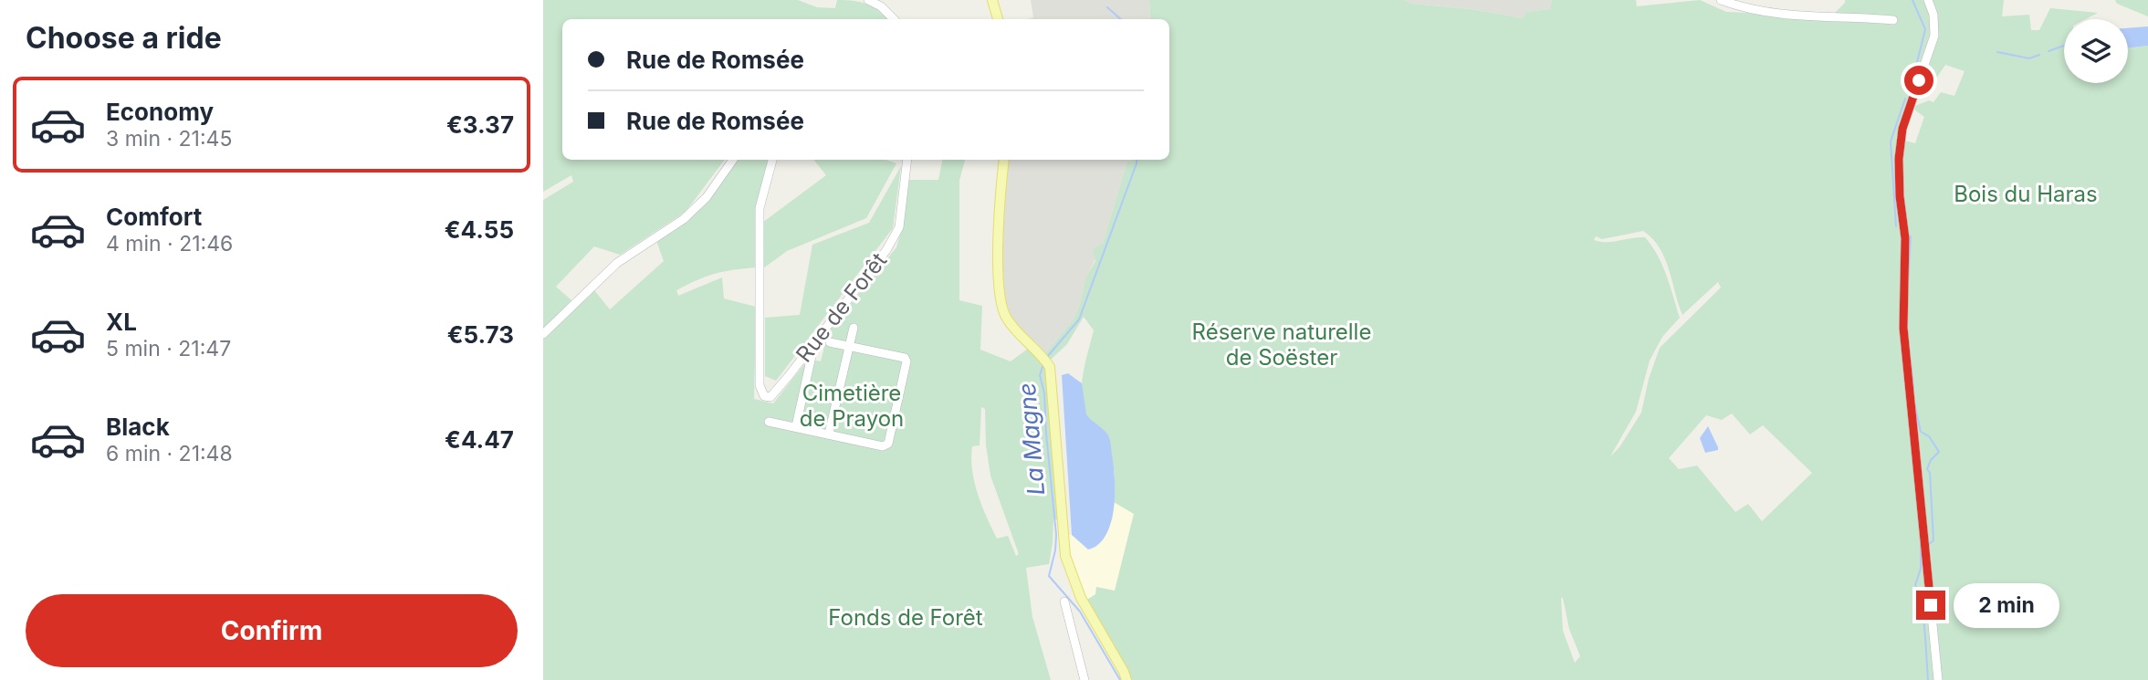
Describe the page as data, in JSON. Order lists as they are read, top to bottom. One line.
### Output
{"streets":{"street":["Rue de Forêt"]},"water":["La Magne"],"parks":["Bois du Haras","Réserve naturelle de Soëster","Cimetière de Prayon","Fonds de Forêt"],"page":{"heading":"Choose a ride","banner":["Rue de Romsée","Rue de Romsée"],"list":[{"name":"Economy","note":"3 min · 21:45","value":"€3.37"},{"name":"Comfort","note":"4 min · 21:46","value":"€4.55"},{"name":"XL","note":"5 min · 21:47","value":"€5.73"},{"name":"Black","note":"6 min · 21:48","value":"€4.47"}],"buttons":"Confirm","bubble":"2 min"}}
